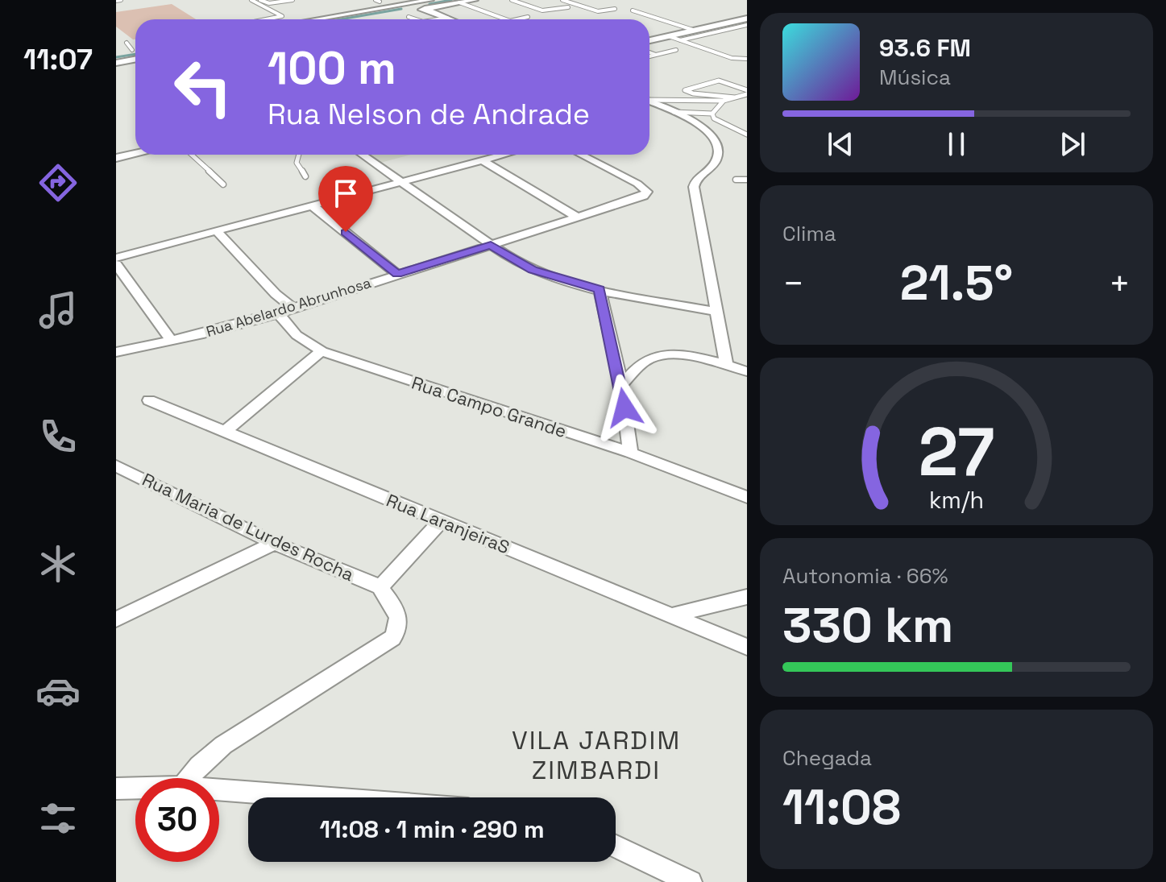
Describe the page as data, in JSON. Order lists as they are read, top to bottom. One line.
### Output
{"streets":{"street":["Rua Abelardo Abrunhosa","Rua Campo Grande","Rua LaranjeiraS","Rua Maria de Lurdes Rocha"]},"crossings":[["Rua Abelardo Abrunhosa","Rua Campo Grande"]],"districts":["VILA JARDIM ZIMBARDI"],"page":{"tabs":"11:07","turn":["100 m","Rua Nelson de Andrade"],"song":["93.6 FM","Música"],"tile":["Clima",["Autonomia · 66%","330 km"],["Chegada","11:08"]],"heat":["−","21.5°","+"],"limit":"30","trip":"11:08 · 1 min · 290 m","gauge":["27","km/h"]}}
